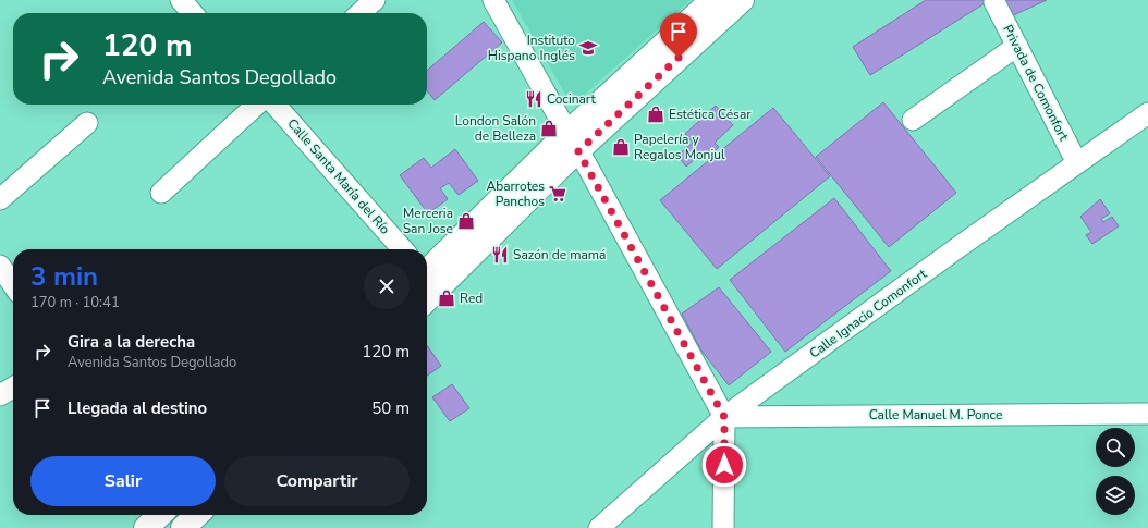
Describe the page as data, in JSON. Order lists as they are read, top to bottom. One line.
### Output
{"streets":{"street":["Privada de Comonfort","Calle Santa María del Río","Calle Ignacio Comonfort","Calle Manuel M. Ponce"]},"crossings":[["Privada de Comonfort","Calle Ignacio Comonfort"],["Calle Ignacio Comonfort","Calle Manuel M. Ponce"]],"places":{"school or university":["Instituto Hispano Inglés"],"restaurant":["Cocinart","Sazón de mamá"],"shop":["Estética César","London Salón de Belleza","Papelería y Regalos Monjul","Merceria San Jose","Red"],"supermarket":["Abarrotes Panchos"]},"page":{"turn":["120 m","Avenida Santos Degollado"],"heading":["3 min","170 m · 10:41"],"list":[{"name":"Gira a la derecha","note":"Avenida Santos Degollado","value":"120 m"},{"name":"Llegada al destino","value":"50 m"}],"buttons":["Salir","Compartir"]}}
